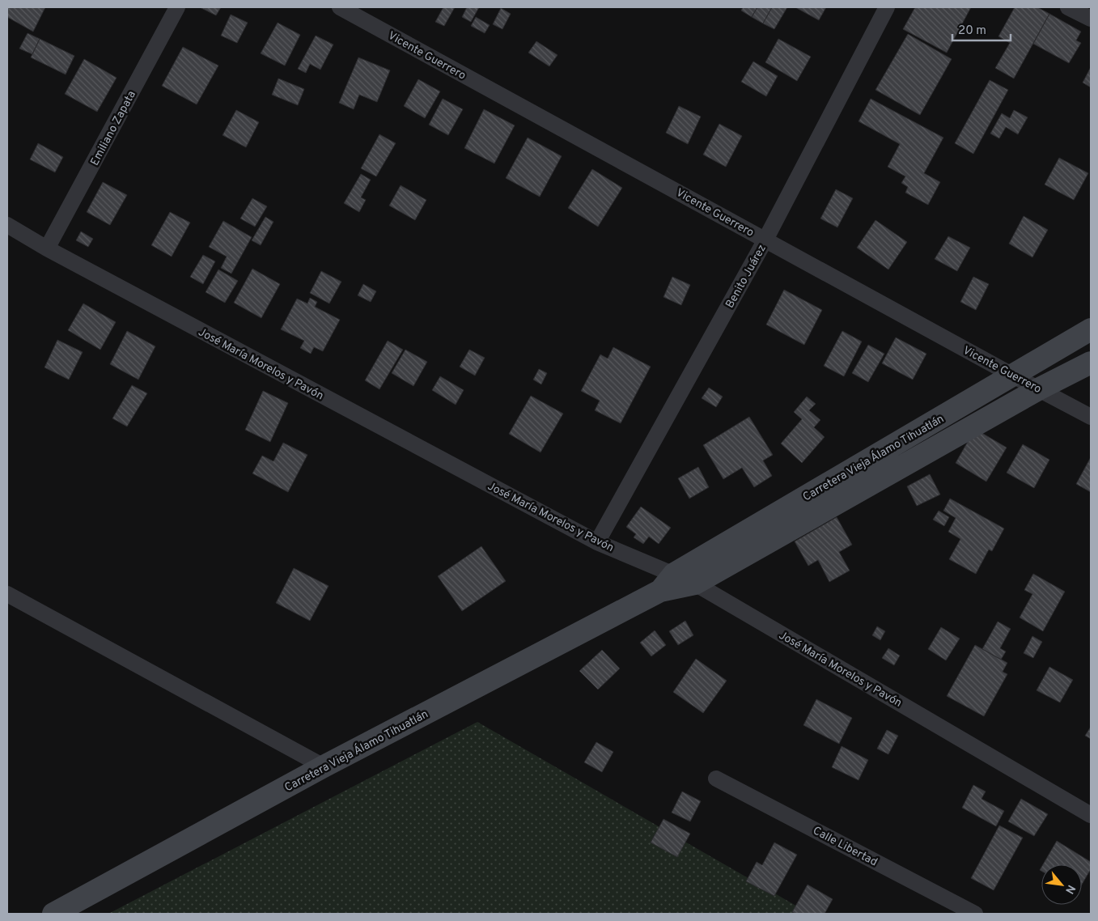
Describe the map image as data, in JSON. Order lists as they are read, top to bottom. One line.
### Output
{"streets":{"main road":["Carretera Vieja Álamo Tihuatlán"],"street":["Vicente Guerrero","Emiliano Zapata","Benito Juárez","José María Morelos y Pavón","Calle Libertad"]},"crossings":[["Vicente Guerrero","Benito Juárez"],["Vicente Guerrero","Carretera Vieja Álamo Tihuatlán"],["Emiliano Zapata","José María Morelos y Pavón"],["Benito Juárez","José María Morelos y Pavón"],["José María Morelos y Pavón","Carretera Vieja Álamo Tihuatlán"]],"scale_bar":"20 m","north":"bottom right"}
